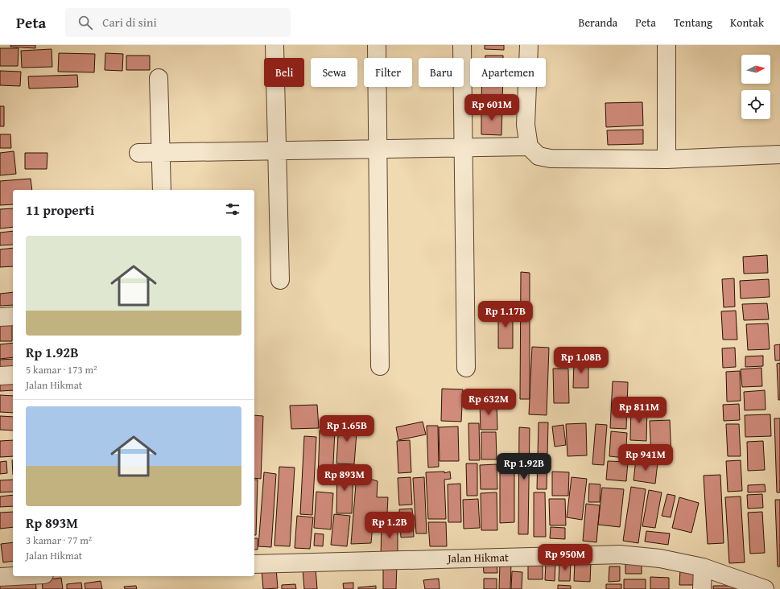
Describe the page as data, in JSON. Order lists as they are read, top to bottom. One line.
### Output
{"streets":{"street":["Jalan Hikmat"]},"north":"right","page":{"header":"Peta","search":"Cari di sini","nav":["Beranda","Peta","Tentang","Kontak"],"chip":["Beli","Sewa","Filter","Baru","Apartemen"],"price":["Rp 601M","Rp 1.17B","Rp 1.08B","Rp 632M","Rp 811M","Rp 1.65B","Rp 941M","Rp 1.92B","Rp 893M","Rp 1.2B","Rp 950M"],"heading":"11 properti","list":[{"name":"Rp 1.92B","note":"5 kamar · 173 m² · Jalan Hikmat"},{"name":"Rp 893M","note":"3 kamar · 77 m² · Jalan Hikmat"}]}}
